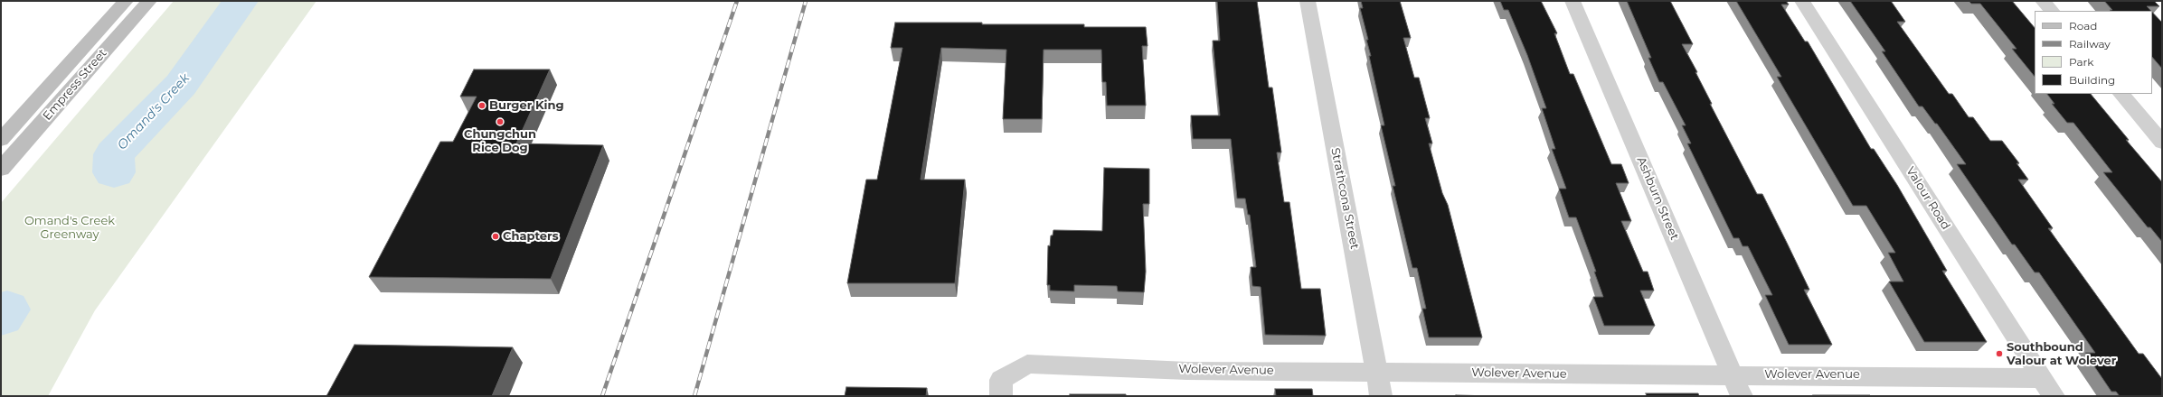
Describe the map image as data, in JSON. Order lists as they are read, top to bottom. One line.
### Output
{"streets":{"main road":["Empress Street"],"street":["Strathcona Street","Ashburn Street","Valour Road","Wolever Avenue"]},"crossings":[["Strathcona Street","Wolever Avenue"],["Ashburn Street","Wolever Avenue"],["Valour Road","Wolever Avenue"]],"water":["Omand's Creek"],"parks":["Omand's Creek Greenway"],"places":["Burger King","Chungchun Rice Dog","Chapters","Southbound Valour at Wolever"],"legend":["Road","Railway","Park","Building"]}
